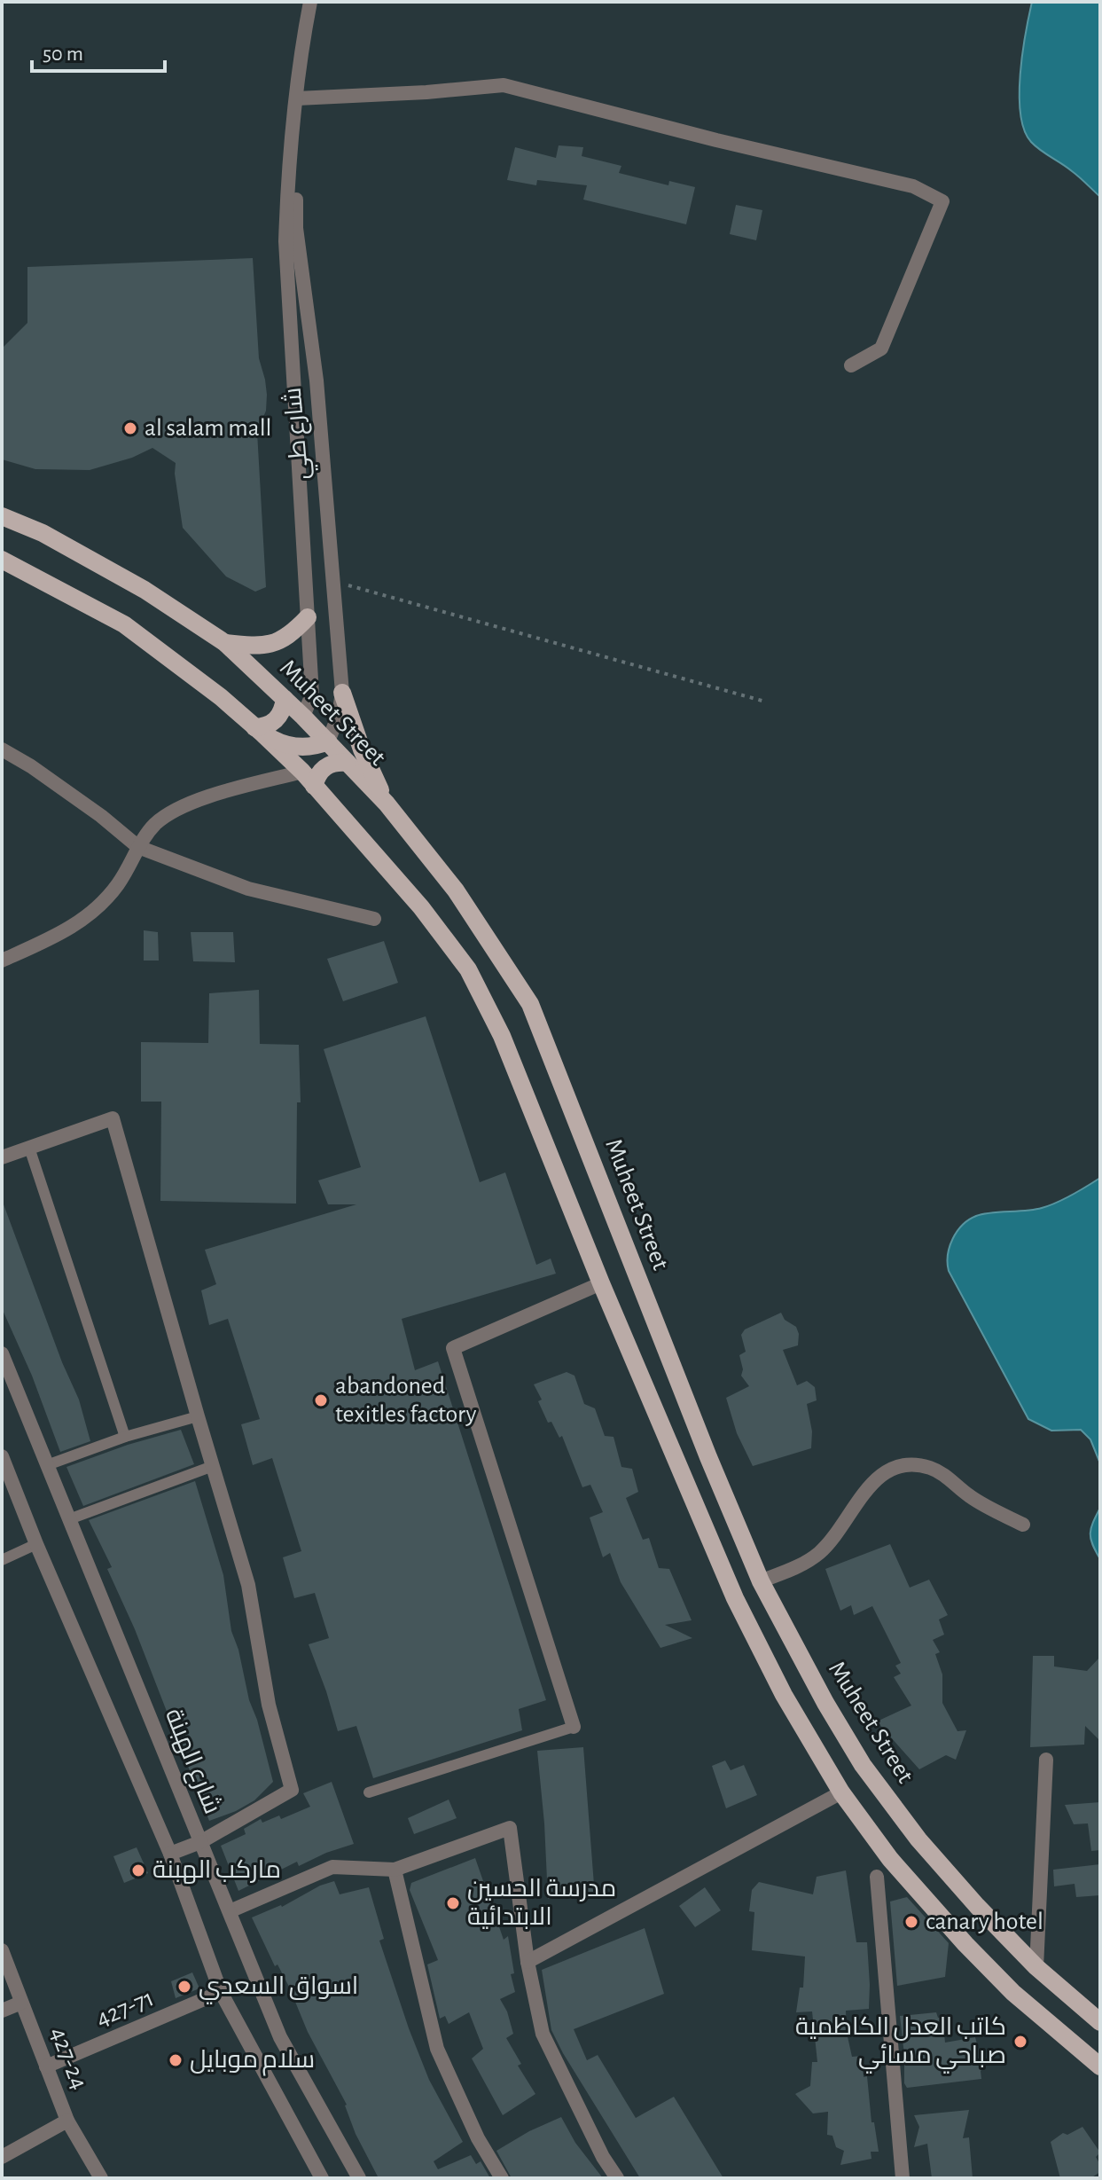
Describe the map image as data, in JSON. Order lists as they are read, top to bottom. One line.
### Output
{"streets":{"main road":["Muheet Street"],"street":["شارع طي","شارع الهبنة","427-71","427-24"]},"crossings":[["شارع طي","Muheet Street"],["427-71","427-24"]],"places":["al salam mall","abandoned texitles factory","ماركب الهبنة","مدرسة الحسين الابتدائية","canary hotel","اسواق السعدي","كاتب العدل الكاظمية صباحي مسائي","سلام موبايل"],"scale_bar":"50 m"}
